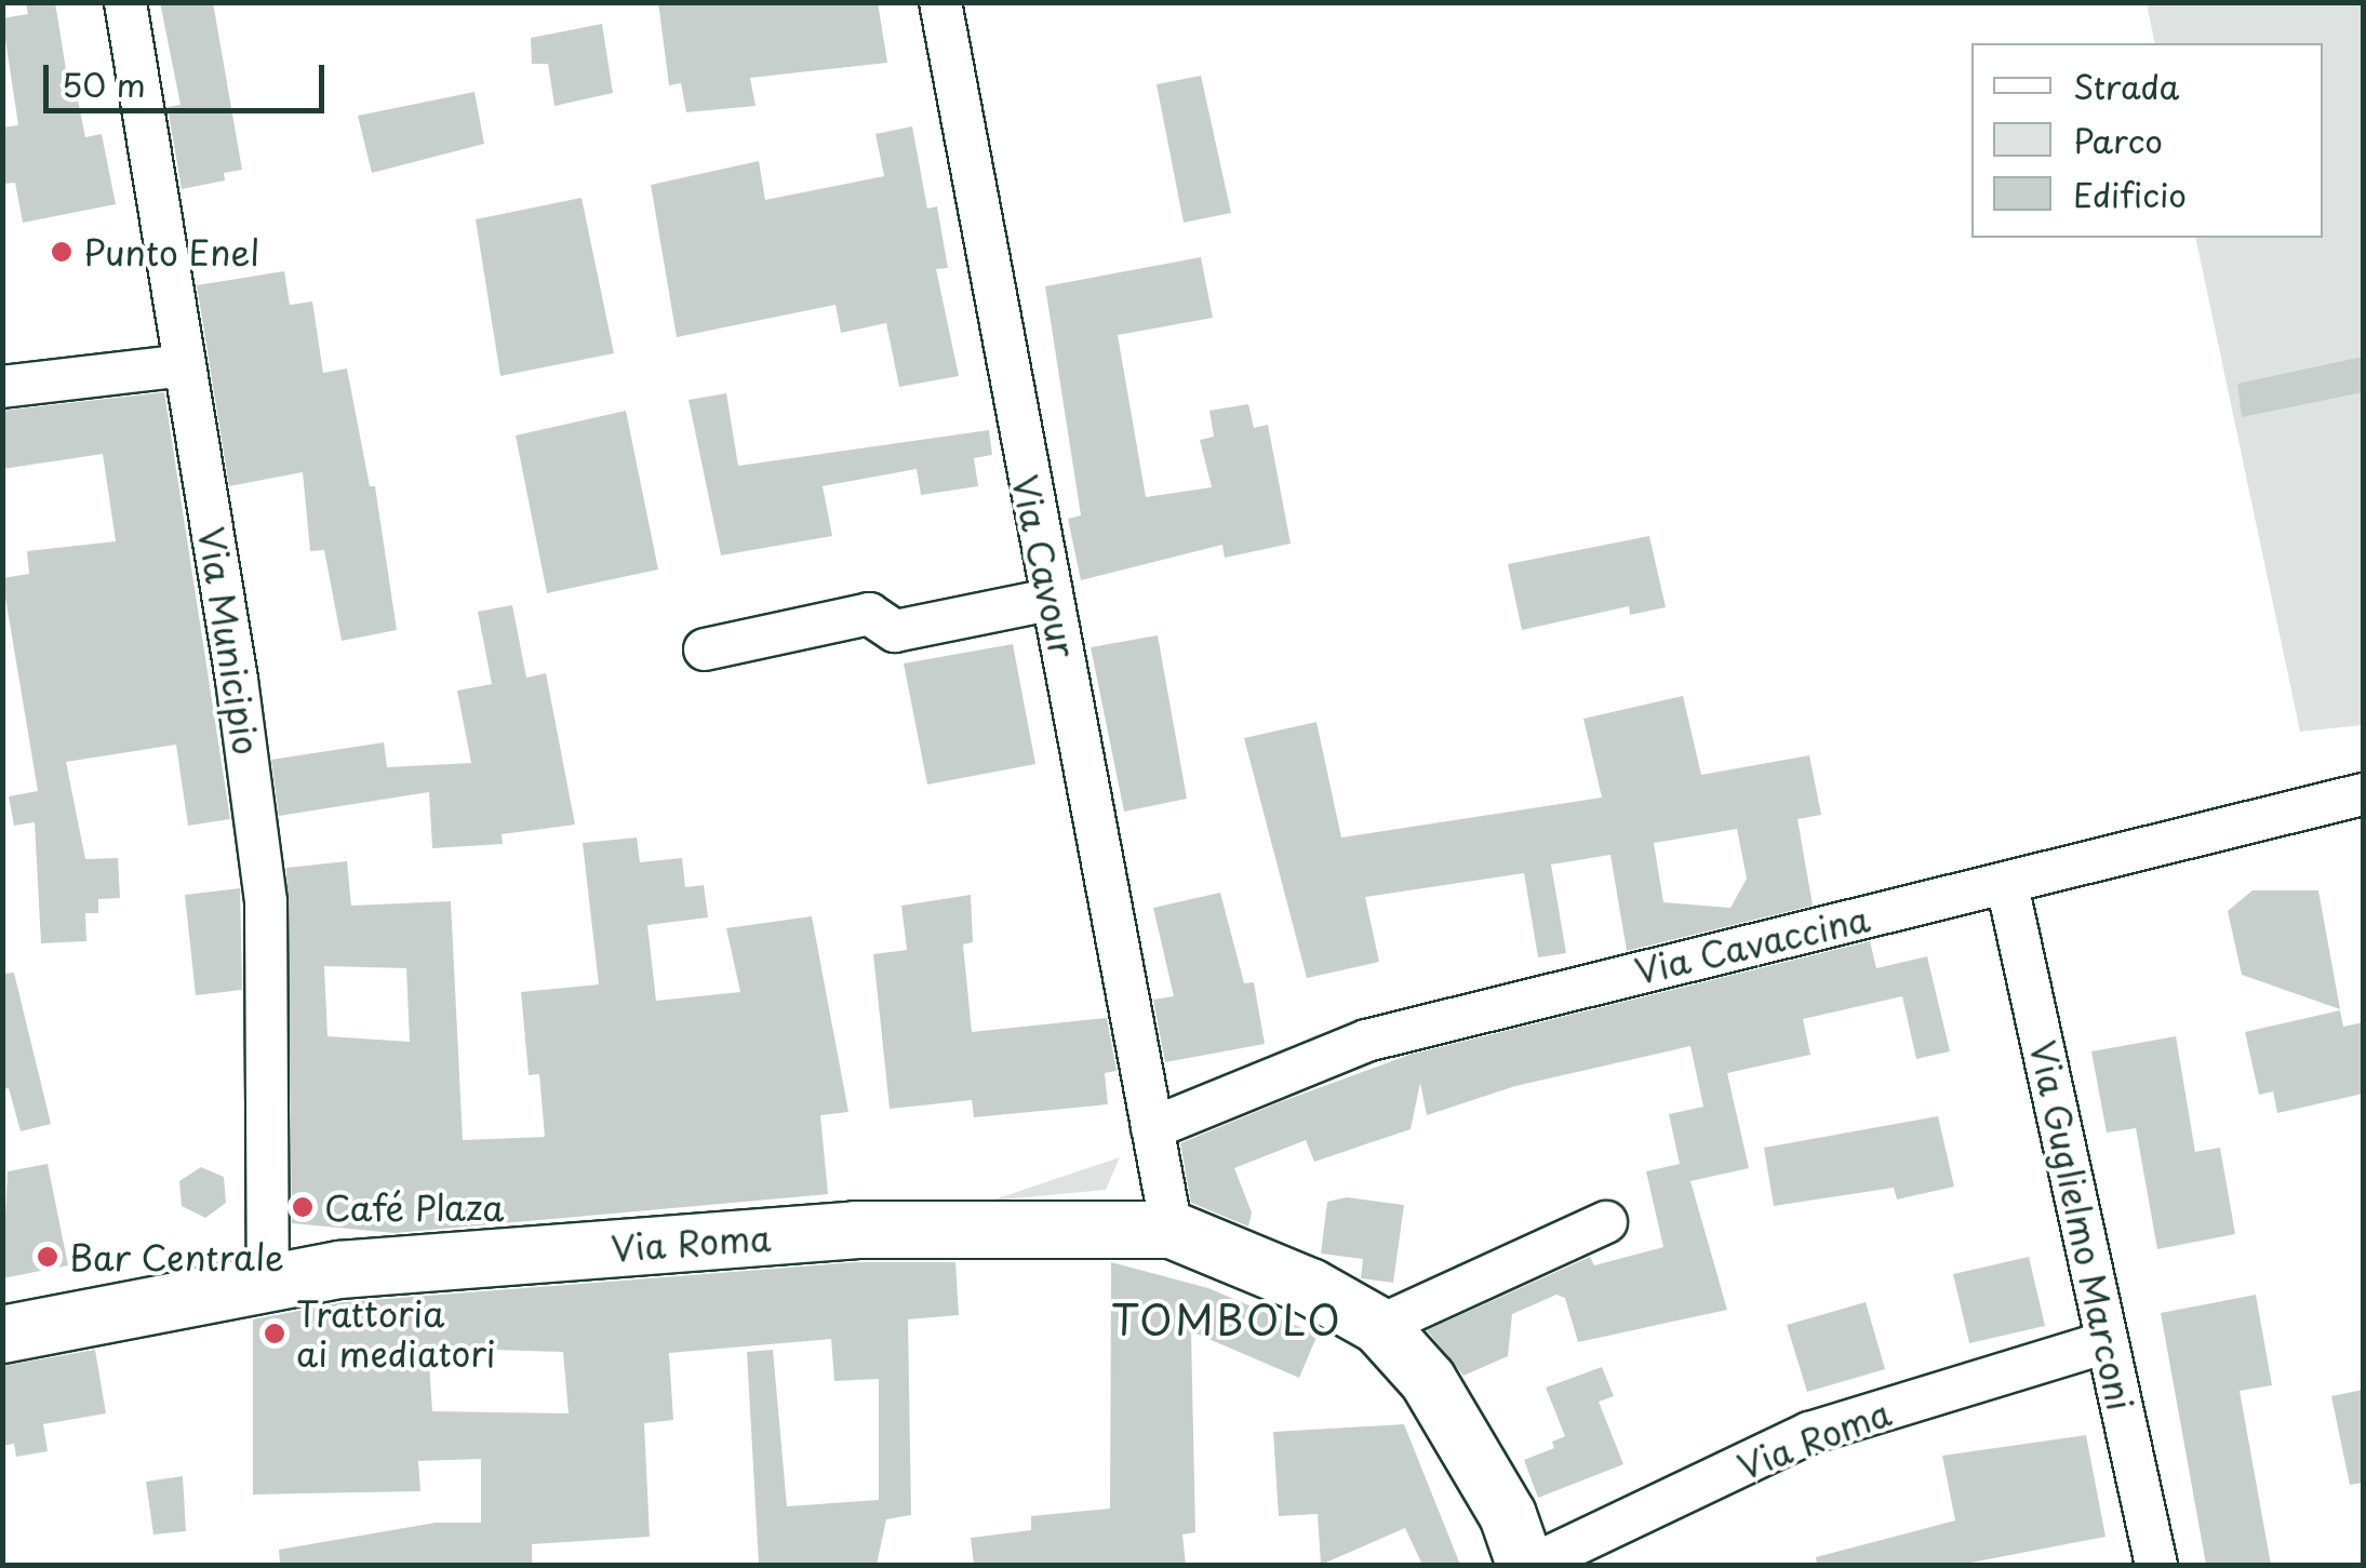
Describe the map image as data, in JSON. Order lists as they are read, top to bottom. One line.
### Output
{"streets":{"main road":["Via Roma"],"street":["Via Cavour","Via Municipio","Via Cavaccina","Via Guglielmo Marconi"]},"crossings":[["Via Cavour","Via Cavaccina"],["Via Municipio","Via Roma"],["Via Cavaccina","Via Guglielmo Marconi"],["Via Guglielmo Marconi","Via Roma"]],"districts":["TOMBOLO"],"places":["Punto Enel","Café Plaza","Bar Centrale","Trattoria ai mediatori"],"legend":["Strada","Parco","Edificio"],"scale_bar":"50 m"}
